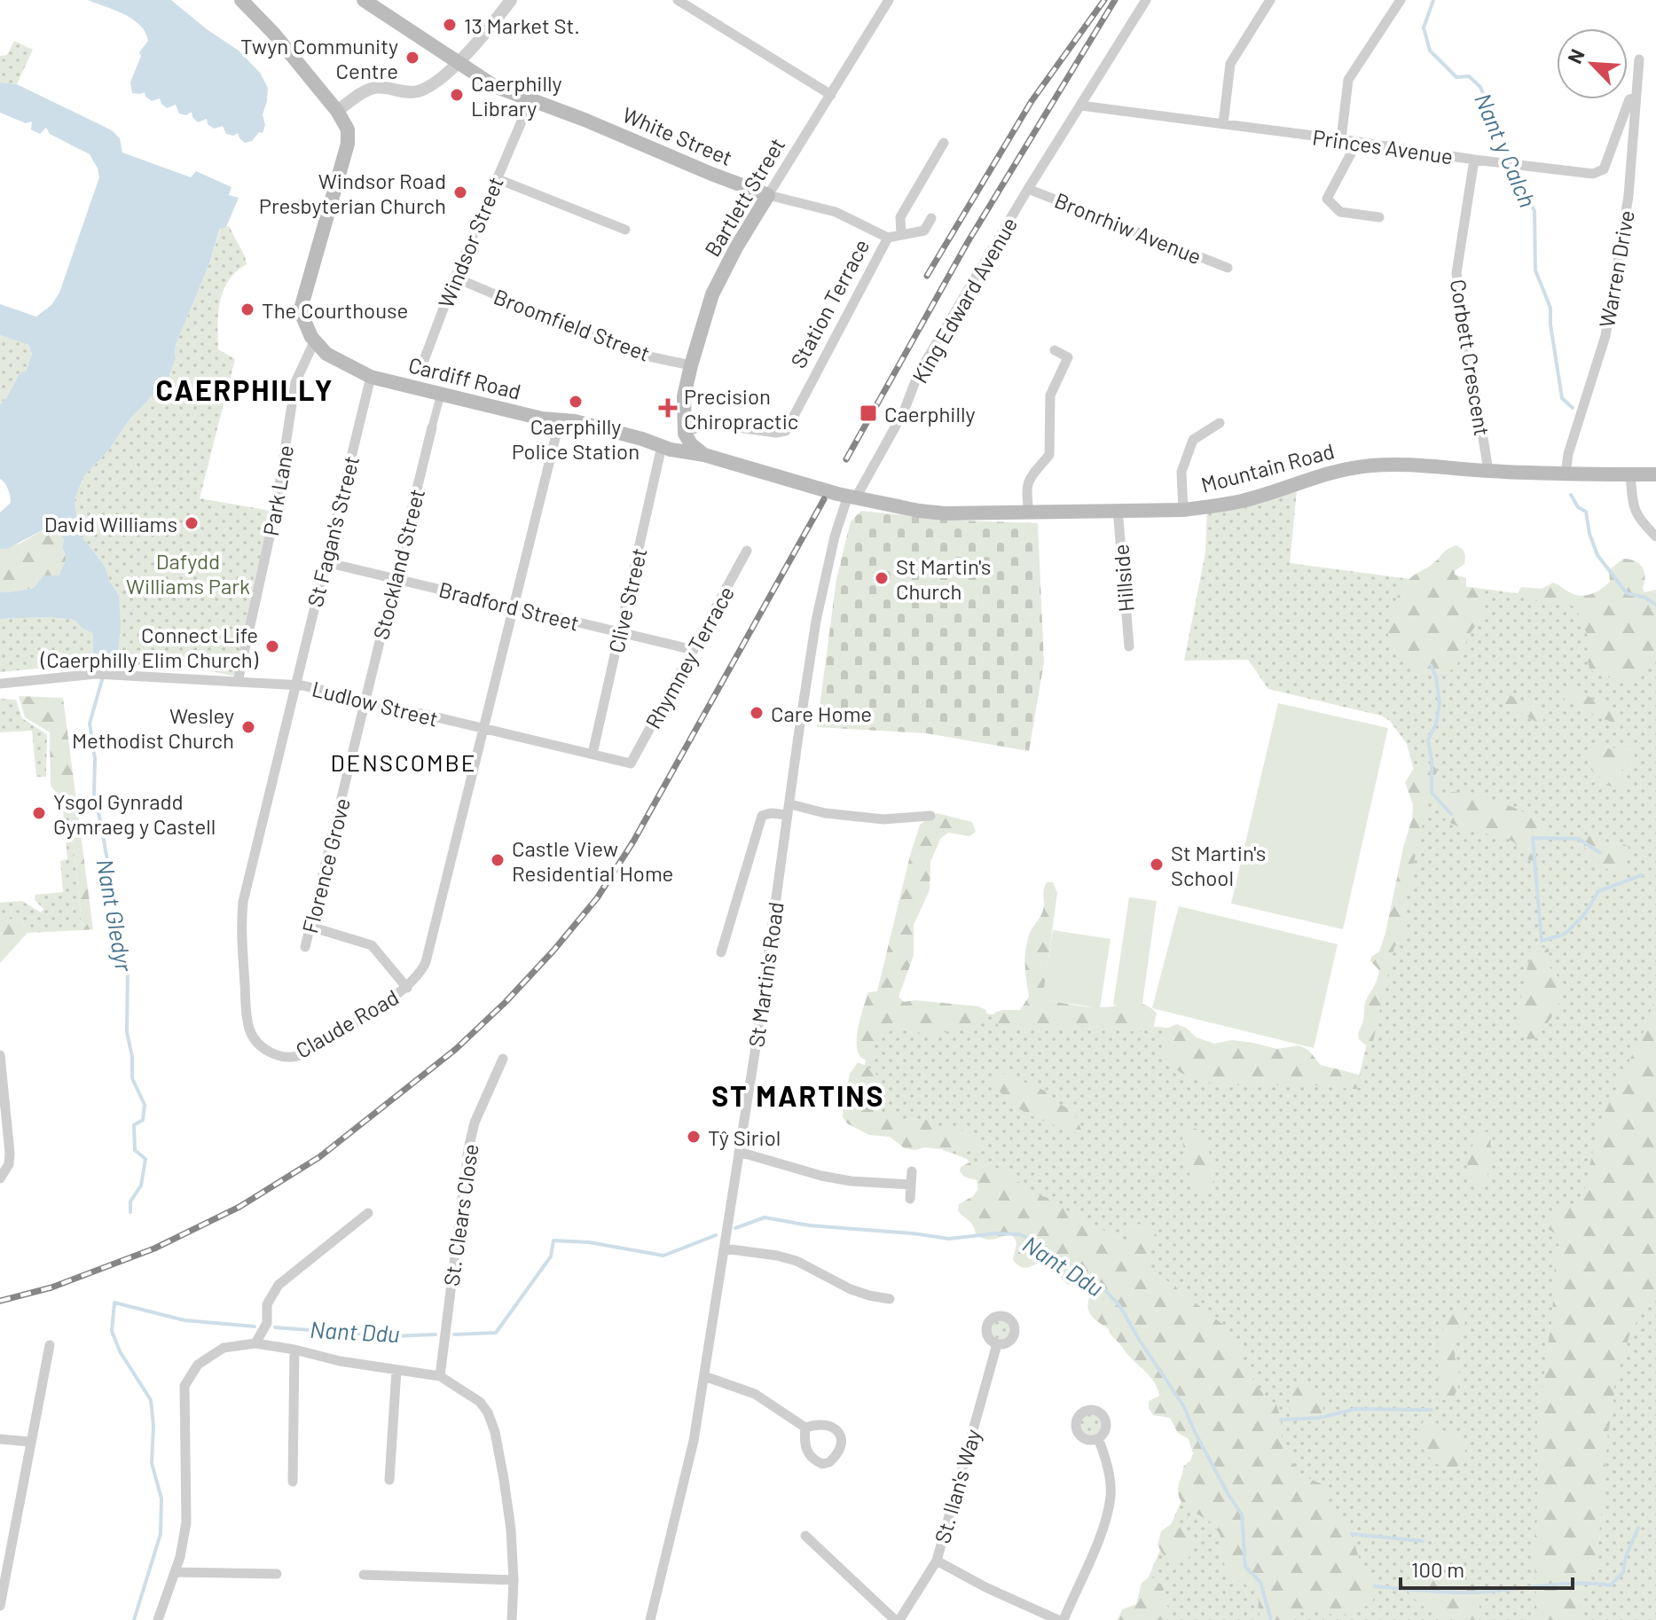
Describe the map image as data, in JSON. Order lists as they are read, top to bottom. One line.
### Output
{"streets":{"main road":["White Street","Bartlett Street","Station Terrace","Cardiff Road","Mountain Road"],"street":["Princes Avenue","Bronrhiw Avenue","Windsor Street","Warren Drive","King Edward Avenue","Broomfield Street","Corbett Crescent","Park Lane","St Fagan's Street","Stockland Street","Hillside","Clive Street","Bradford Street","Rhymney Terrace","Ludlow Street","Florence Grove","St Martin's Road","Claude Road","St. Clears Close","St. Ilan's Way"]},"crossings":[["White Street","Bartlett Street"],["White Street","Windsor Street"],["White Street","Station Terrace"],["Princes Avenue","Warren Drive"],["Princes Avenue","King Edward Avenue"],["Princes Avenue","Corbett Crescent"],["Bartlett Street","Station Terrace"],["Bartlett Street","Broomfield Street"],["Bronrhiw Avenue","King Edward Avenue"],["Windsor Street","Broomfield Street"],["Windsor Street","Cardiff Road"],["Warren Drive","Mountain Road"],["King Edward Avenue","Cardiff Road"],["King Edward Avenue","Mountain Road"],["King Edward Avenue","St Martin's Road"],["Station Terrace","Cardiff Road"],["Station Terrace","Clive Street"],["Corbett Crescent","Mountain Road"],["Cardiff Road","Mountain Road"],["Cardiff Road","Park Lane"],["Cardiff Road","St Fagan's Street"],["Cardiff Road","Clive Street"],["Cardiff Road","St Martin's Road"],["Cardiff Road","Claude Road"],["Mountain Road","Hillside"],["Mountain Road","St Martin's Road"],["Park Lane","Ludlow Street"],["St Fagan's Street","Bradford Street"],["St Fagan's Street","Ludlow Street"],["St Fagan's Street","Claude Road"],["Stockland Street","Bradford Street"],["Stockland Street","Ludlow Street"],["Stockland Street","Florence Grove"],["Clive Street","Bradford Street"],["Clive Street","Ludlow Street"],["Bradford Street","Rhymney Terrace"],["Bradford Street","Claude Road"],["Rhymney Terrace","Ludlow Street"],["Ludlow Street","Florence Grove"],["Ludlow Street","Claude Road"]],"districts":["CAERPHILLY","DENSCOMBE","ST MARTINS"],"water":["Nant y Calch","Nant Gledyr","Nant Ddu"],"parks":["Dafydd Williams Park"],"places":{"other":["13 Market St.","Twyn Community Centre","Caerphilly Library","Windsor Road Presbyterian Church","The Courthouse","Caerphilly Police Station","David Williams","St Martin's Church","Connect Life (Caerphilly Elim Church)","Care Home","Wesley Methodist Church","Ysgol Gynradd Gymraeg y Castell","Castle View Residential Home","St Martin's School","Tŷ Siriol"],"health":["Precision Chiropractic"],"transit":["Caerphilly"]},"scale_bar":"100 m","north":"top left"}
